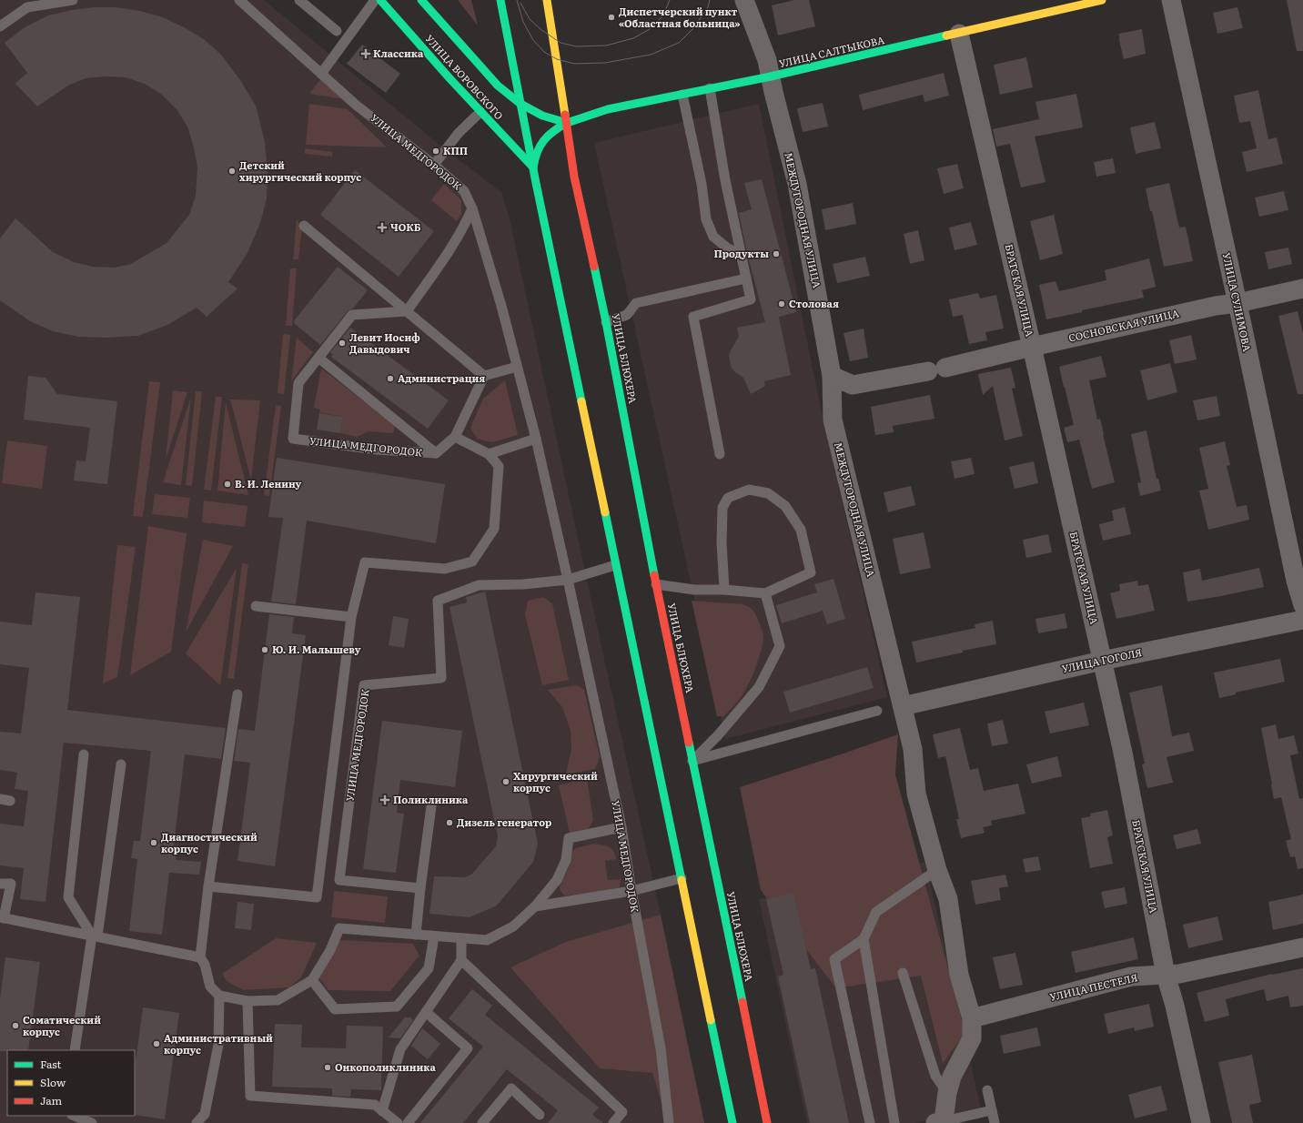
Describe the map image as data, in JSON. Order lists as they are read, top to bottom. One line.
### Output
{"streets":{"main road":["УЛИЦА САЛТЫКОВА","УЛИЦА ВОРОВСКОГО","УЛИЦА БЛЮХЕРА"],"street":["МЕЖДУГОРОДНАЯ УЛИЦА","БРАТСКАЯ УЛИЦА","УЛИЦА СУЛИМОВА","СОСНОВСКАЯ УЛИЦА","УЛИЦА ГОГОЛЯ","УЛИЦА ПЕСТЕЛЯ"],"lane":["УЛИЦА МЕДГОРОДОК"]},"crossings":[["УЛИЦА САЛТЫКОВА","УЛИЦА ВОРОВСКОГО"],["УЛИЦА САЛТЫКОВА","МЕЖДУГОРОДНАЯ УЛИЦА"],["УЛИЦА САЛТЫКОВА","БРАТСКАЯ УЛИЦА"],["УЛИЦА САЛТЫКОВА","УЛИЦА БЛЮХЕРА"],["УЛИЦА ВОРОВСКОГО","УЛИЦА БЛЮХЕРА"],["МЕЖДУГОРОДНАЯ УЛИЦА","СОСНОВСКАЯ УЛИЦА"],["МЕЖДУГОРОДНАЯ УЛИЦА","УЛИЦА ГОГОЛЯ"],["МЕЖДУГОРОДНАЯ УЛИЦА","УЛИЦА ПЕСТЕЛЯ"],["БРАТСКАЯ УЛИЦА","СОСНОВСКАЯ УЛИЦА"],["БРАТСКАЯ УЛИЦА","УЛИЦА ГОГОЛЯ"],["БРАТСКАЯ УЛИЦА","УЛИЦА ПЕСТЕЛЯ"],["УЛИЦА СУЛИМОВА","СОСНОВСКАЯ УЛИЦА"]],"places":{"other":["Диспетчерский пункт «Областная больница»","КПП","Детский хирургический корпус","Продукты","Столовая","Левит Иосиф Давыдович","Администрация","В. И. Ленину","Ю. И. Малышеву","Хирургический корпус","Дизель генератор","Диагностический корпус","Соматический корпус","Административный корпус","Онкополиклиника"],"health":["Классика","ЧОКБ","Поликлиника"]},"legend":["Fast","Slow","Jam"]}
